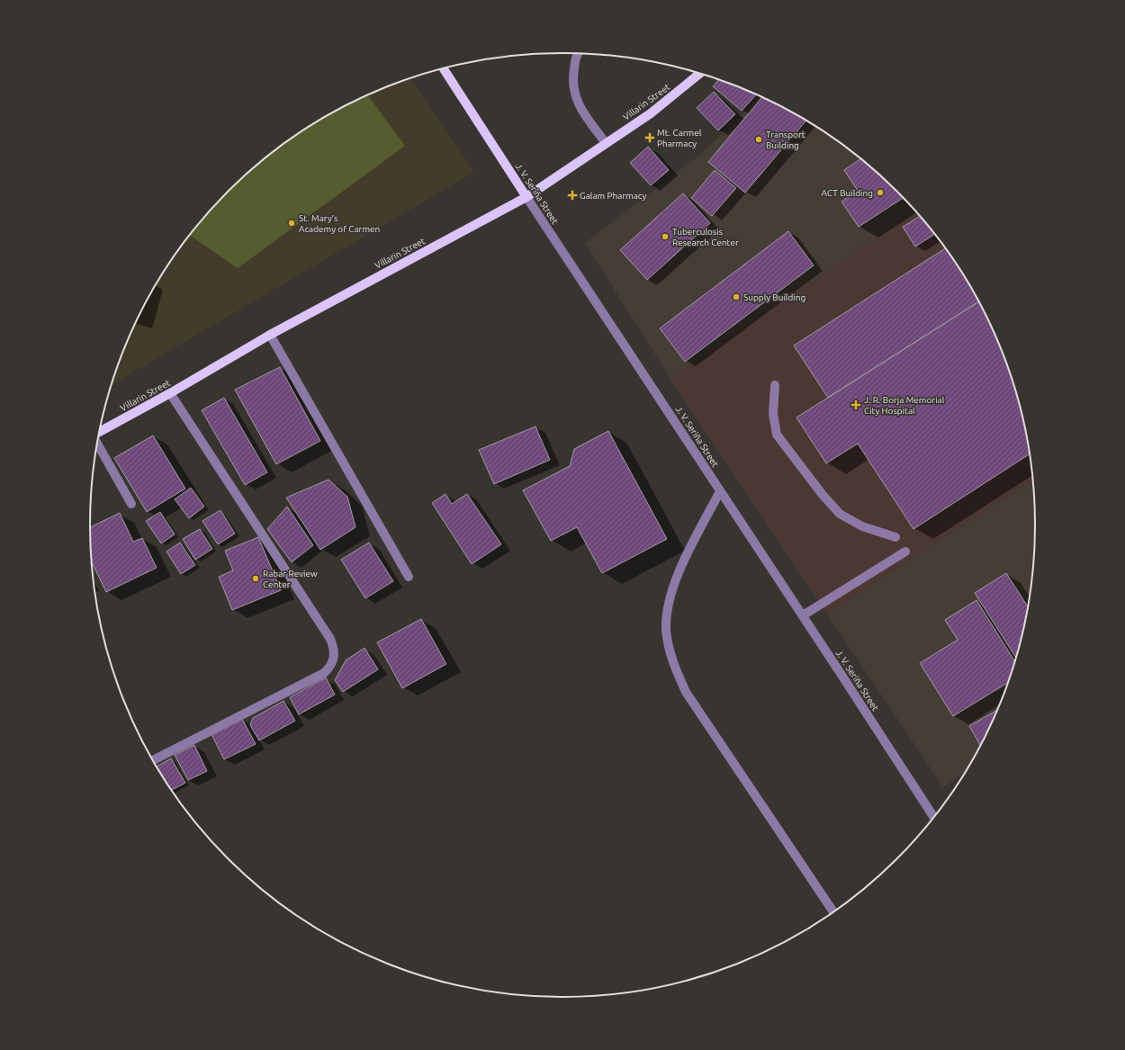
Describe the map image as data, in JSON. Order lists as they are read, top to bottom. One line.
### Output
{"streets":{"main road":["Villarin Street","J. V. Seriña Street"]},"crossings":[["Villarin Street","J. V. Seriña Street"]],"places":{"health":["Mt. Carmel Pharmacy","Galam Pharmacy","J. R. Borja Memorial City Hospital"],"other":["Transport Building","ACT Building","St. Mary’s Academy of Carmen","Tuberculosis Research Center","Supply Building","Rabar Review Center"]}}
